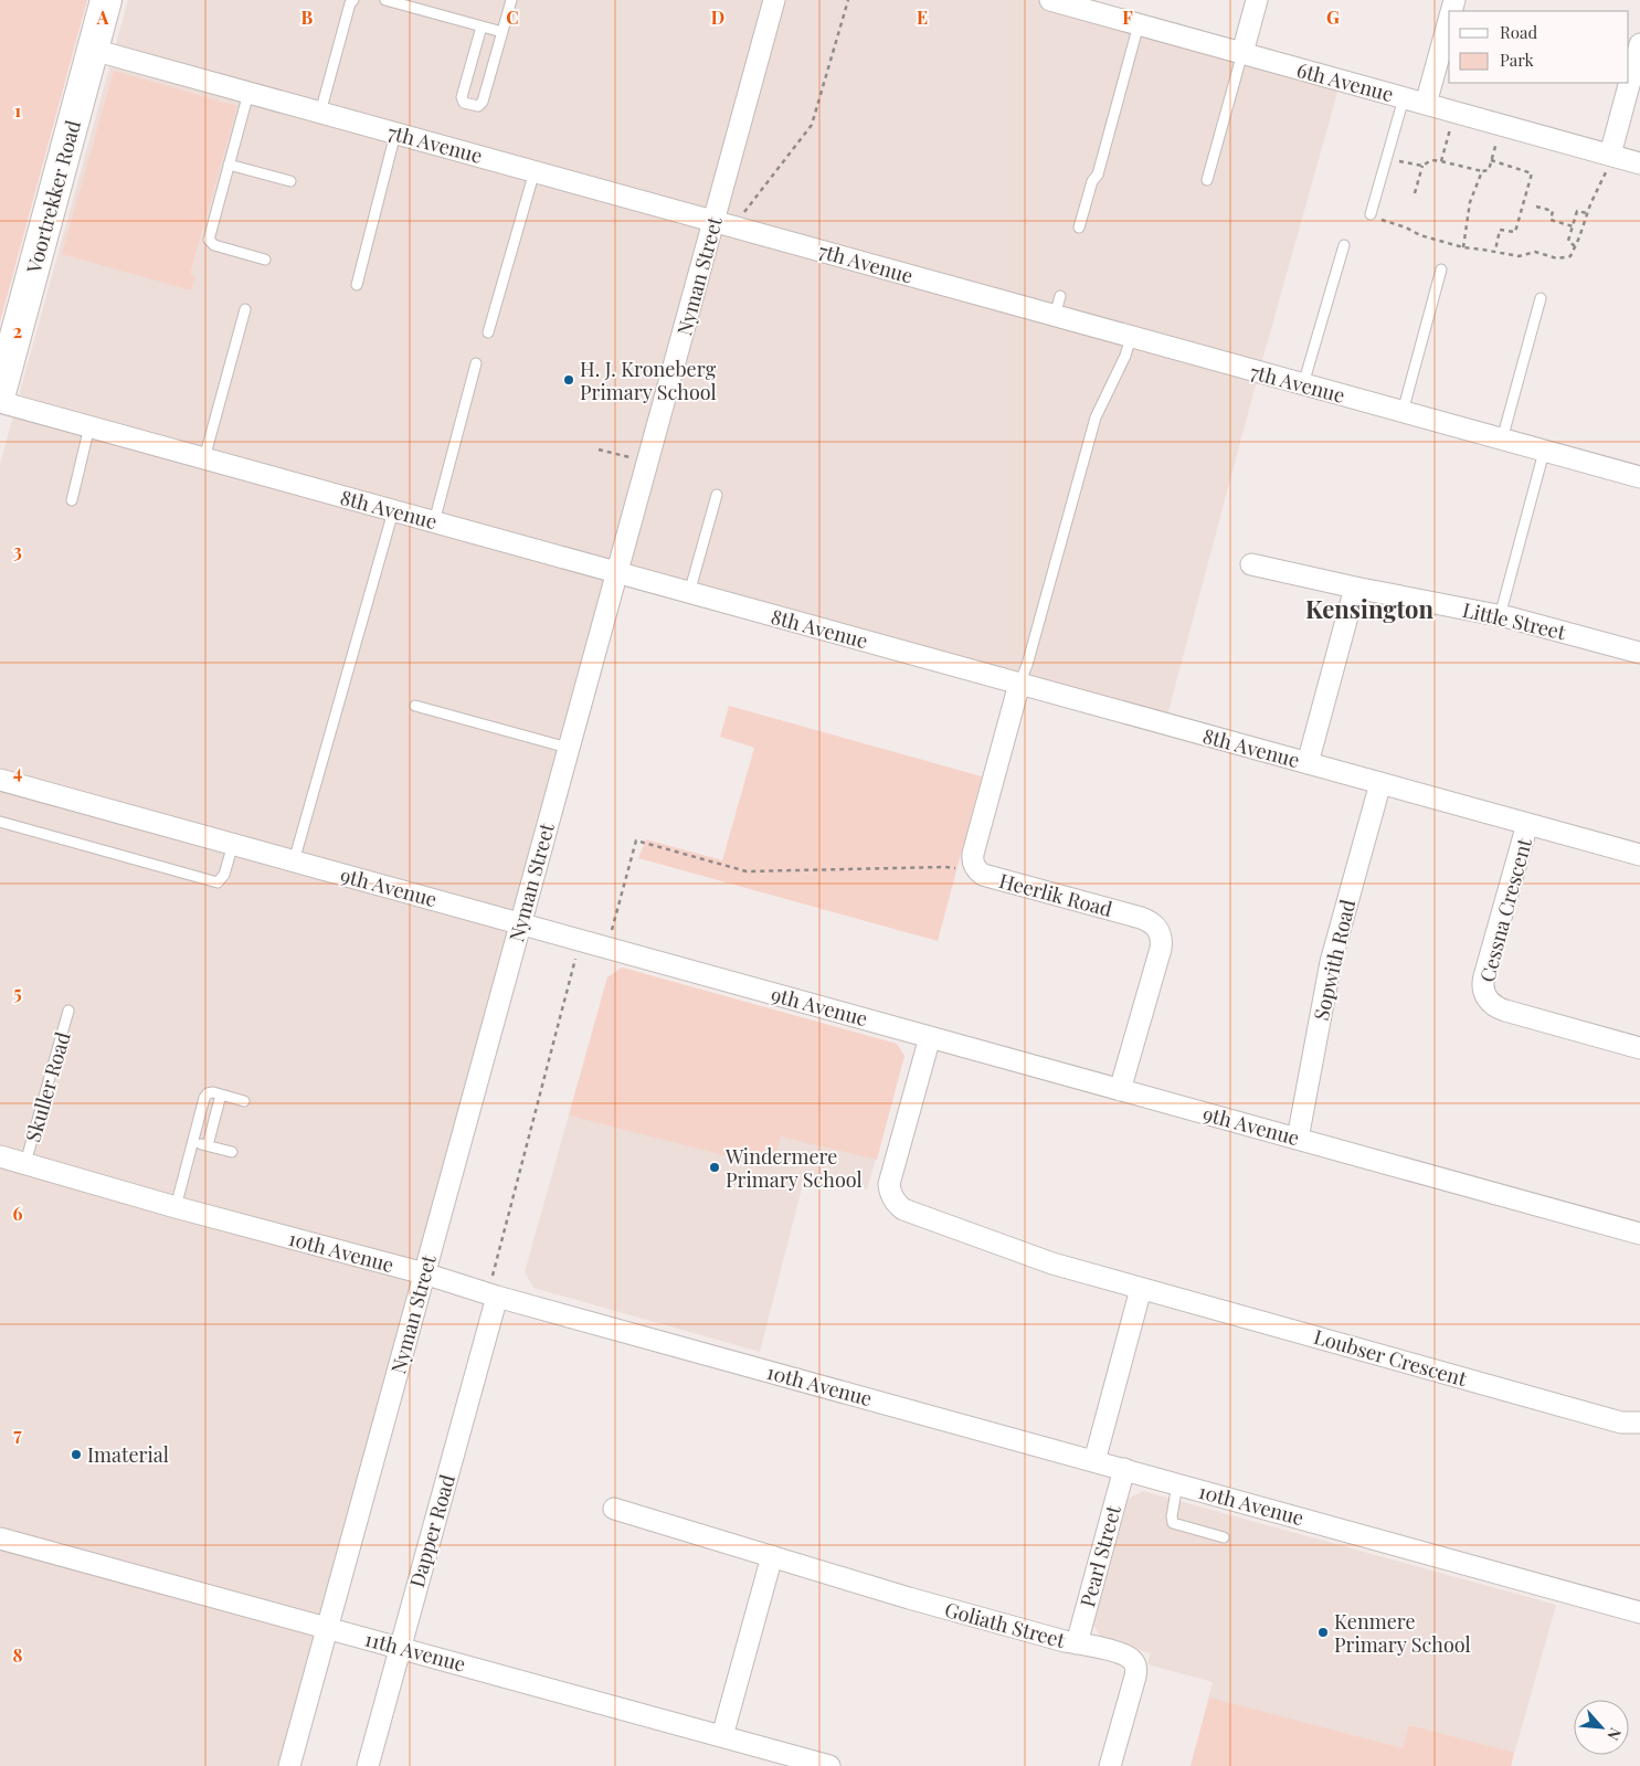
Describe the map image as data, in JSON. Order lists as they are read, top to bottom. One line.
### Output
{"streets":{"main road":["Voortrekker Road"],"street":["6th Avenue","7th Avenue","Nyman Street","8th Avenue","Little Street","9th Avenue","Heerlik Road","Cessna Crescent","Sopwith Road","10th Avenue","Loubser Crescent","Dapper Road","Pearl Street","Goliath Street","11th Avenue"],"lane":["Skuller Road"]},"crossings":[["7th Avenue","Voortrekker Road"],["7th Avenue","Nyman Street"],["Nyman Street","8th Avenue"],["Nyman Street","9th Avenue"],["Nyman Street","10th Avenue"],["Nyman Street","11th Avenue"],["8th Avenue","Heerlik Road"],["8th Avenue","Cessna Crescent"],["8th Avenue","Sopwith Road"],["9th Avenue","Heerlik Road"],["9th Avenue","Sopwith Road"],["9th Avenue","Loubser Crescent"],["Skuller Road","10th Avenue"],["10th Avenue","Dapper Road"],["10th Avenue","Pearl Street"],["Dapper Road","11th Avenue"],["Pearl Street","Goliath Street"]],"districts":["Kensington"],"places":["H. J. Kroneberg Primary School","Windermere Primary School","Imaterial","Kenmere Primary School"],"legend":["Road","Park"],"north":"bottom right","grid":{"columns":["A","B","C","D","E","F","G"],"rows":["1","2","3","4","5","6","7","8"]}}
